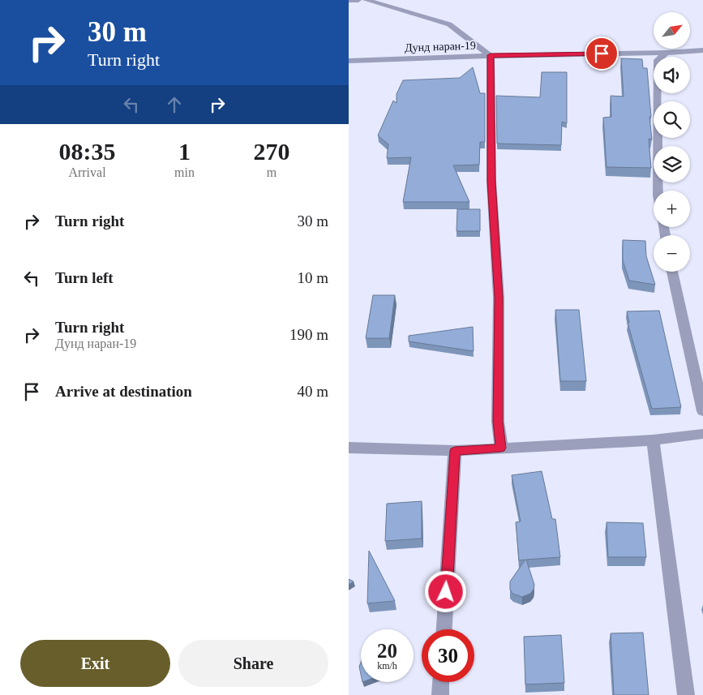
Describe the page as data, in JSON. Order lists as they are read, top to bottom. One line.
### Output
{"streets":{"street":["Дунд наран-19"]},"north":"top right","page":{"turn":["30 m","Turn right"],"map_buttons":["+","−"],"eta":["08:35","Arrival","1","min","270","m"],"list":[{"name":"Turn right","value":"30 m"},{"name":"Turn left","value":"10 m"},{"name":"Turn right","note":"Дунд наран-19","value":"190 m"},{"name":"Arrive at destination","value":"40 m"}],"speed":"20 km/h","limit":"30","buttons":["Exit","Share"]}}
